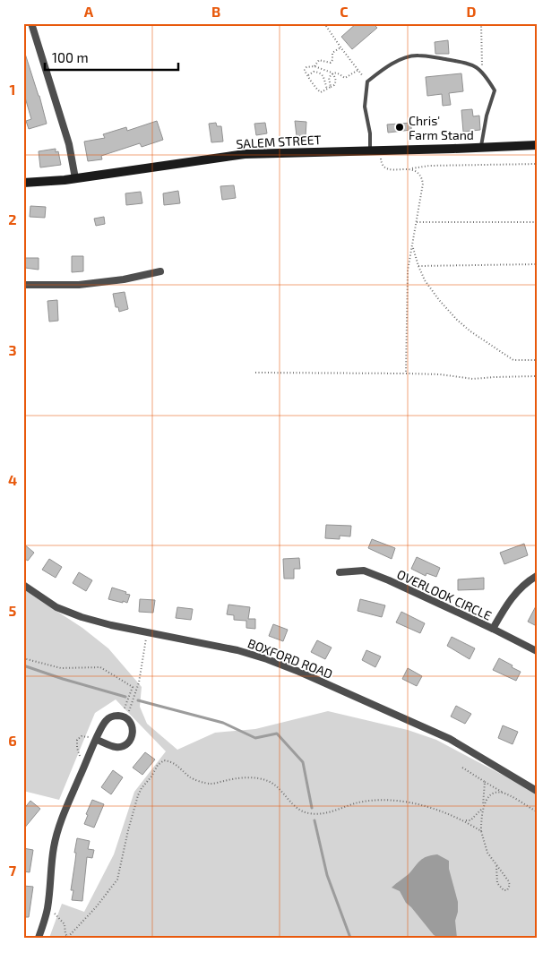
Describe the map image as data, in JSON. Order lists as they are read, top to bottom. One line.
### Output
{"streets":{"main road":["SALEM STREET"],"street":["OVERLOOK CIRCLE","BOXFORD ROAD"]},"places":["Chris' Farm Stand"],"scale_bar":"100 m","grid":{"columns":["A","B","C","D"],"rows":["1","2","3","4","5","6","7"]}}
